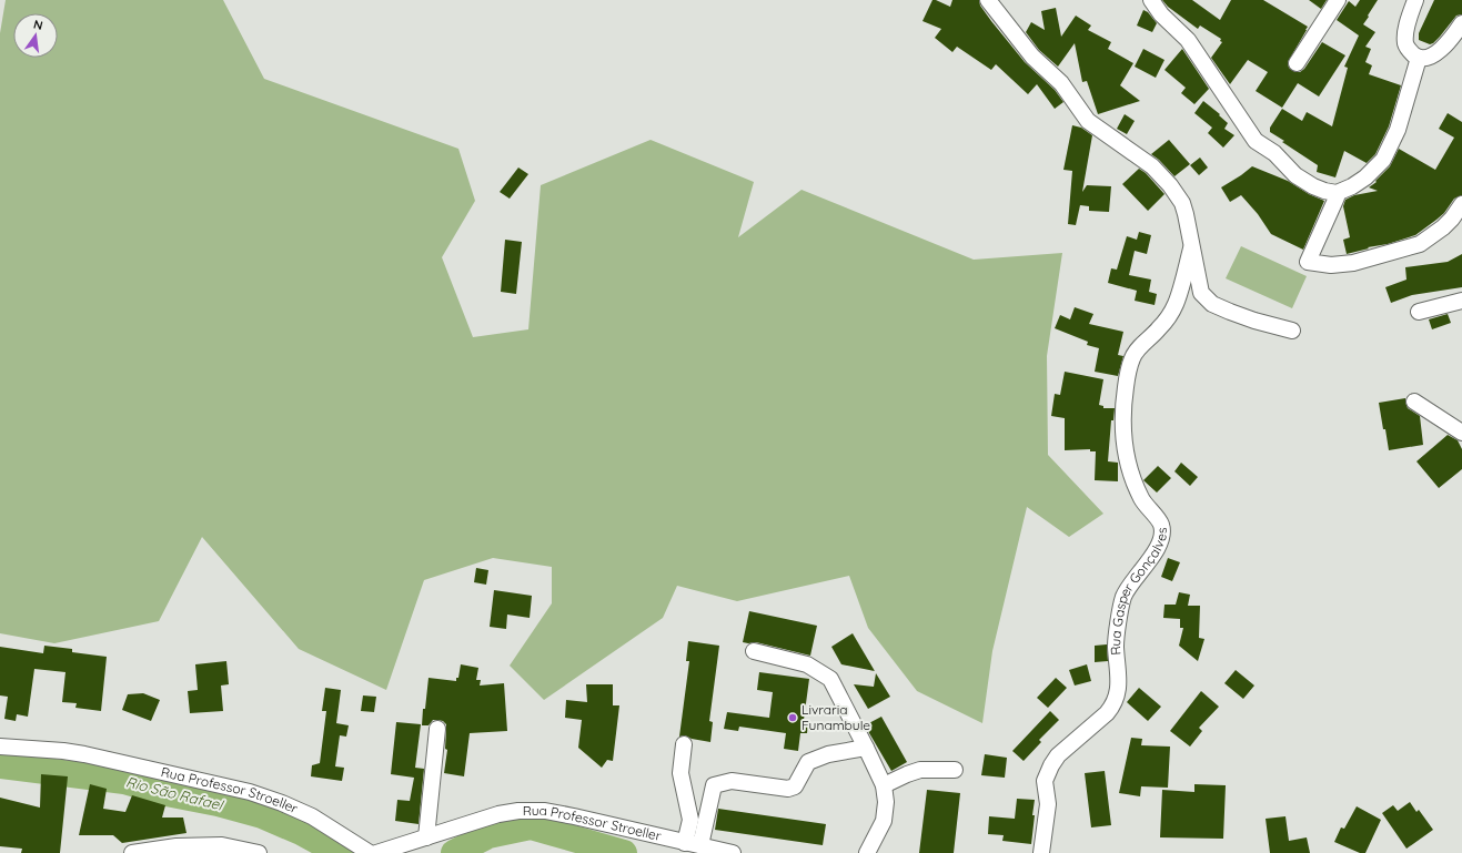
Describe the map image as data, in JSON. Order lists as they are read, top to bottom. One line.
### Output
{"streets":{"street":["Rua Gasper Gonçalves","Rua Professor Stroeller"]},"water":["Rio São Rafael"],"places":["Livraria Funambule"],"north":"top"}
